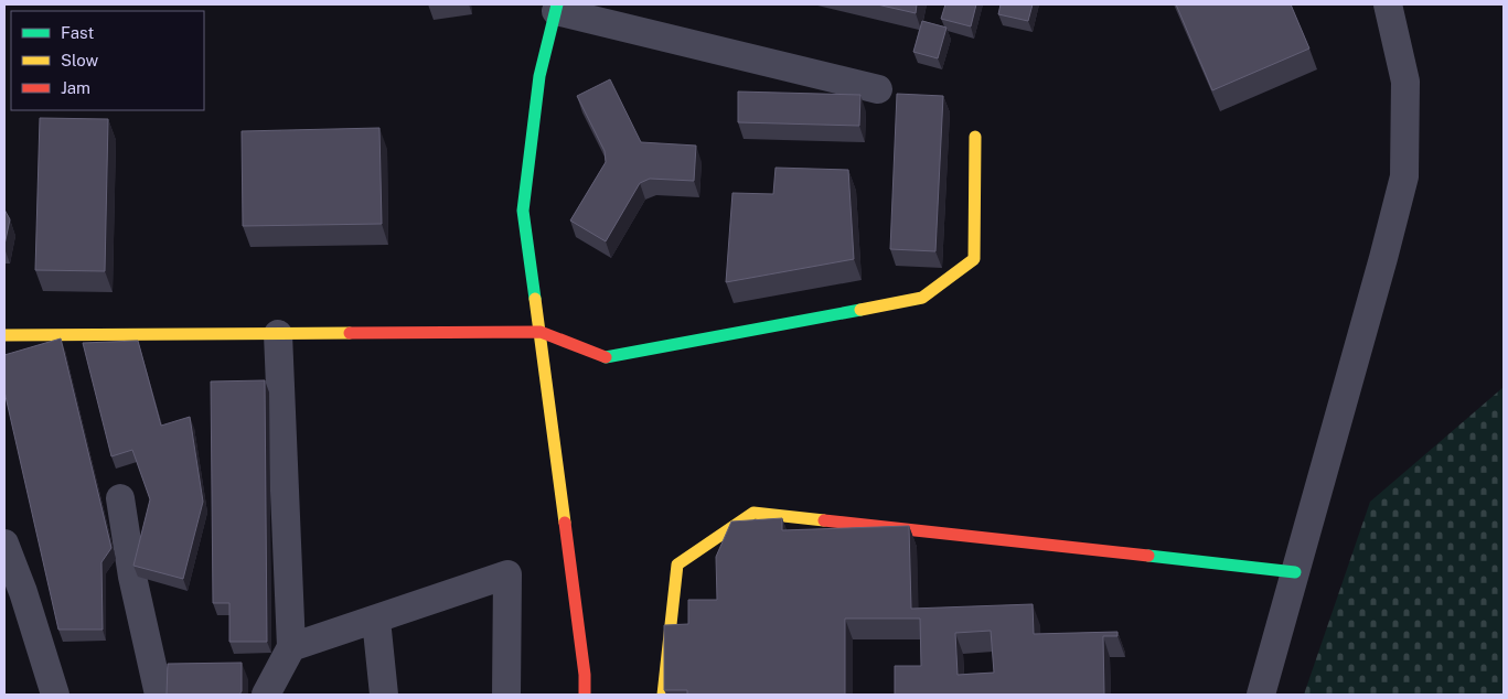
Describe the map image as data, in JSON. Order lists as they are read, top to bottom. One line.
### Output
{"legend":["Fast","Slow","Jam"]}
